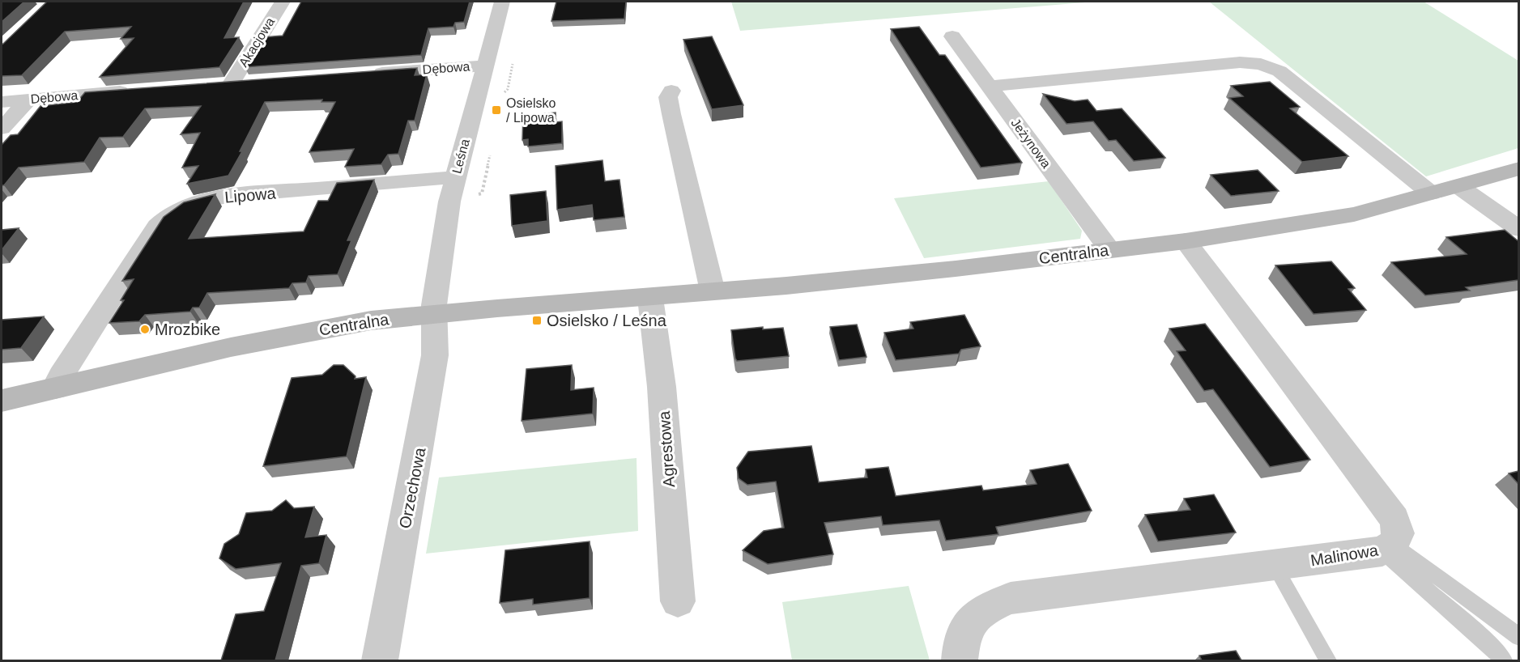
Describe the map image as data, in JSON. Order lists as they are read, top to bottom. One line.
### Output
{"streets":{"street":["Akacjowa","Dębowa","Jeżynowa","Leśna","Lipowa","Centralna","Agrestowa","Orzechowa","Malinowa"]},"crossings":[["Dębowa","Leśna"],["Jeżynowa","Centralna"],["Leśna","Lipowa"],["Leśna","Centralna"],["Leśna","Orzechowa"],["Lipowa","Centralna"],["Centralna","Agrestowa"],["Centralna","Orzechowa"],["Centralna","Malinowa"]],"places":{"transit":["Osielsko / Lipowa","Osielsko / Leśna"],"other":["Mrozbike"]}}
